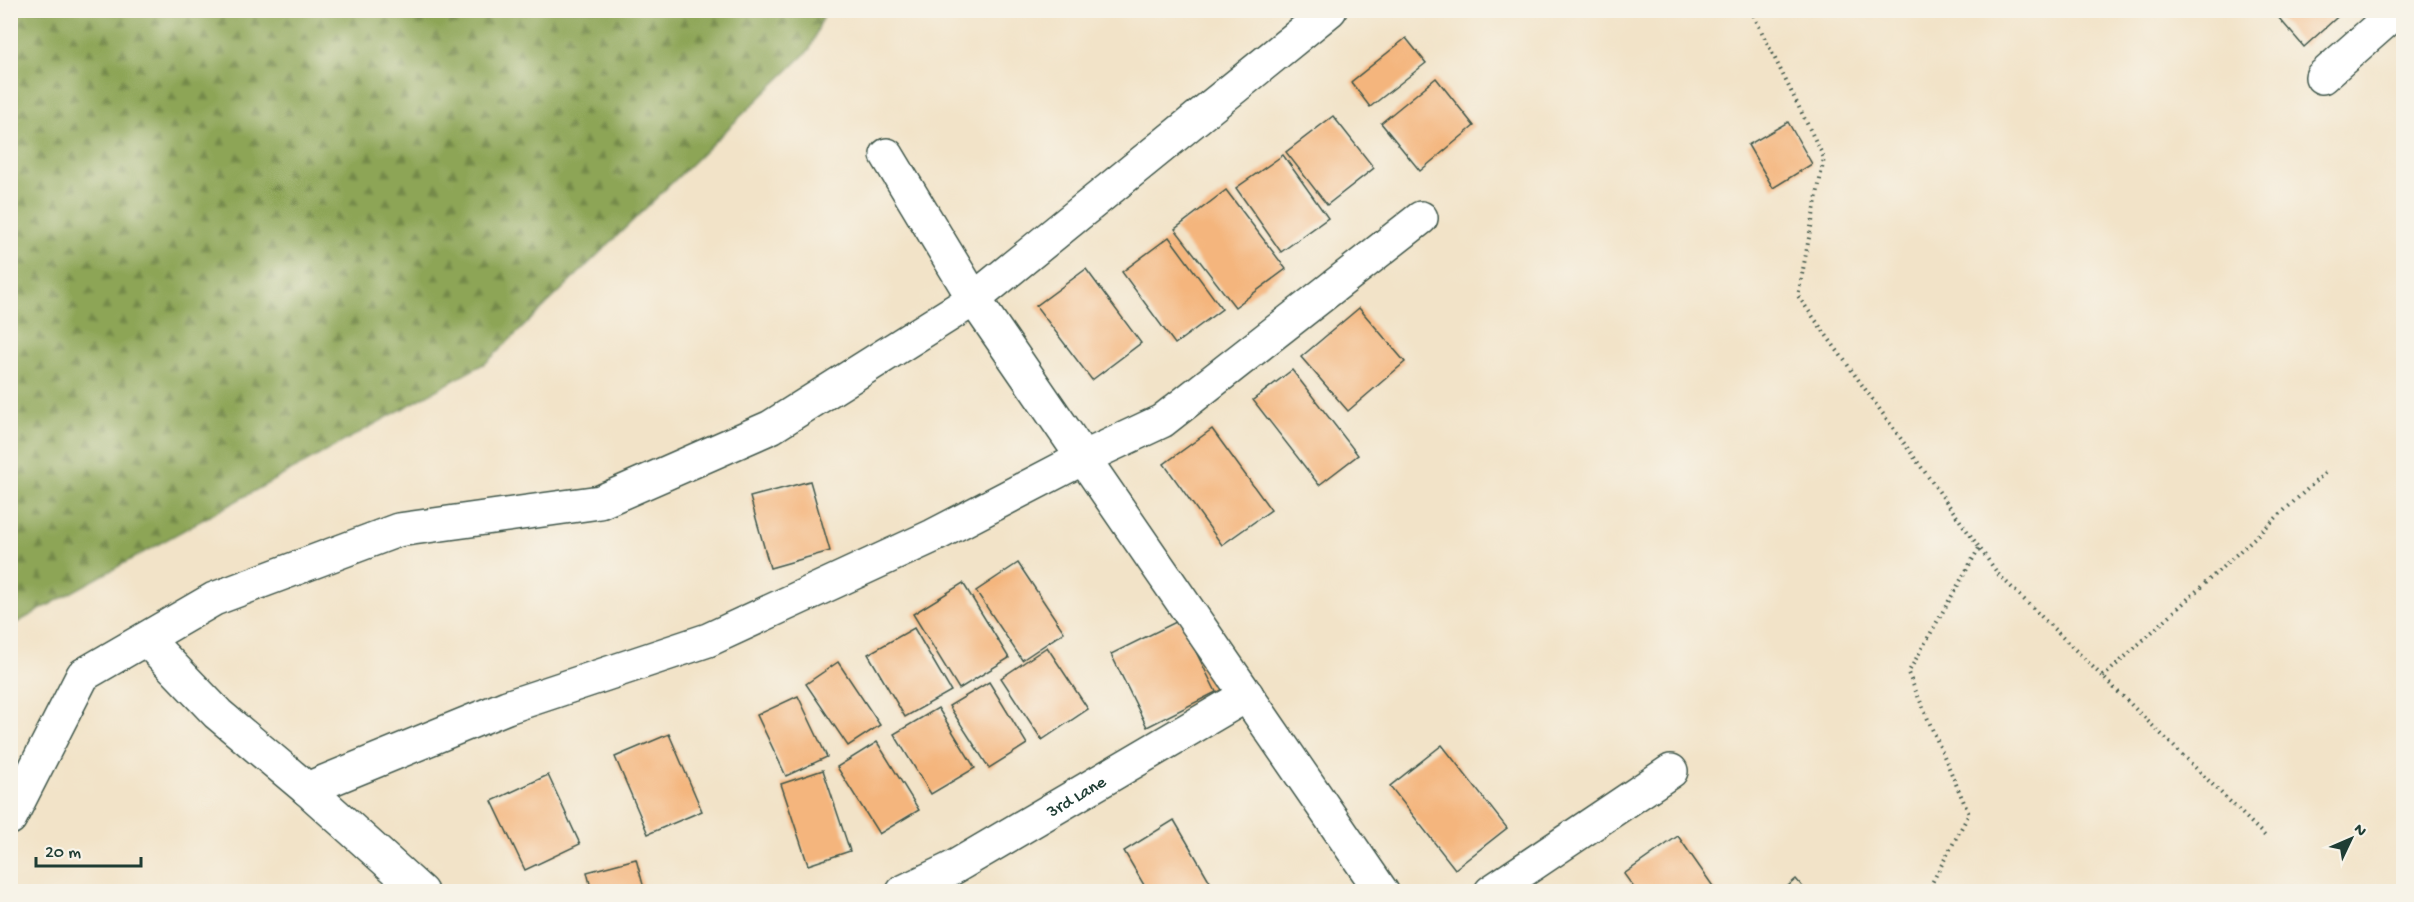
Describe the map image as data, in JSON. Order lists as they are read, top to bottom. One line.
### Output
{"streets":{"street":["3rd Lane"]},"scale_bar":"20 m","north":"top right"}
